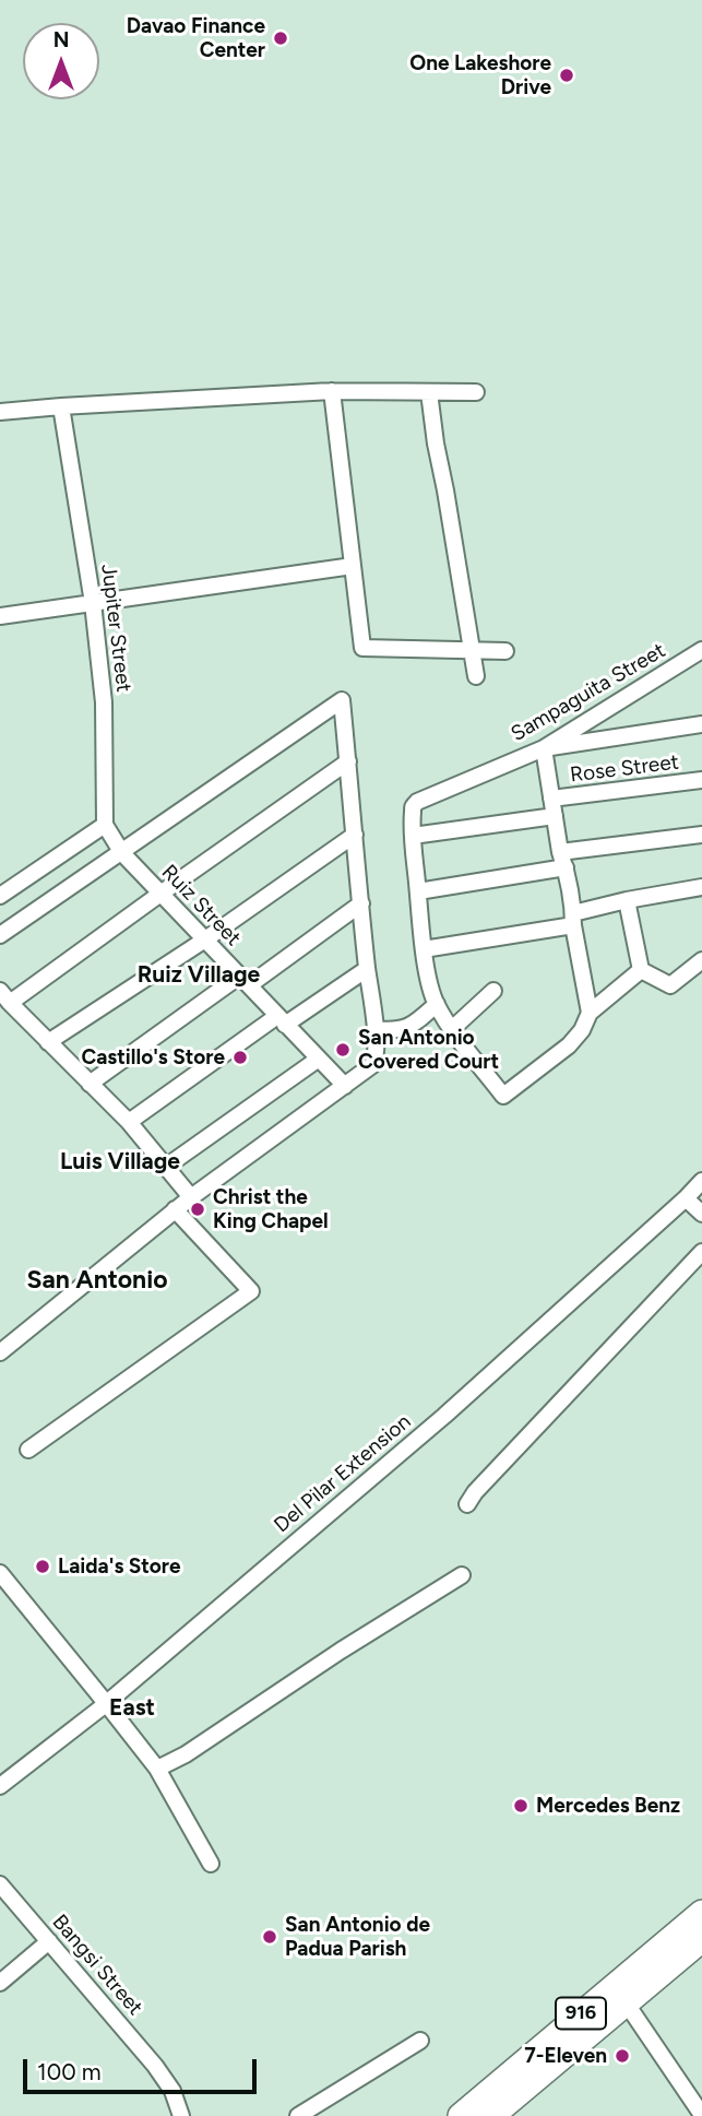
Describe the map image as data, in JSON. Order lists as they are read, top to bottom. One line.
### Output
{"streets":{"main road":["916"],"street":["Jupiter Street","Sampaguita Street","Rose Street","Ruiz Street","Del Pilar Extension","Bangsi Street"]},"crossings":[["Jupiter Street","Ruiz Street"]],"districts":["Ruiz Village","Luis Village","San Antonio","East"],"places":["Davao Finance Center","One Lakeshore Drive","San Antonio Covered Court","Castillo's Store","Christ the King Chapel","Laida's Store","Mercedes Benz","San Antonio de Padua Parish","7-Eleven"],"scale_bar":"100 m","north":"top"}
